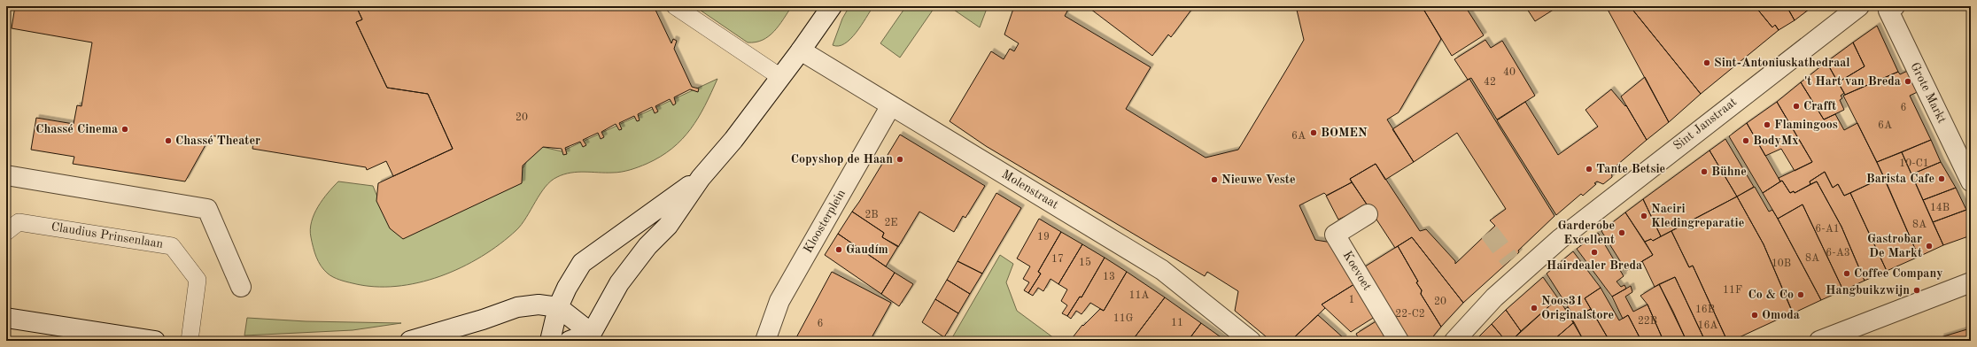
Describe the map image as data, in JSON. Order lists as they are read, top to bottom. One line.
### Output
{"streets":{"street":["Grote Markt","Sint Janstraat","Molenstraat","Kloosterplein","Koevoet"],"lane":["Claudius Prinsenlaan"]},"crossings":[["Molenstraat","Kloosterplein"]],"places":["Sint-Antoniuskathedraal","'t Hart van Breda","Crafft","Flamingoos","Chassé Cinema","BOMEN","Chassé Theater","BodyMx","Copyshop de Haan","Tante Betsie","Bühne","Barista Cafe","Nieuwe Veste","Naciri Kledingreparatie","Garderobe Excellent","Gastrobar De Markt","Gaudím","Hairdealer Breda","Coffee Company","Hangbuikzwijn","Co & Co","Noos31 Originalstore","Omoda"],"house_numbers":["40","42","6","20","6A","6A","10-C1","14B","2B","2E","8A","6-A1","19","6-A3","8A","17","15","10B","13","11F","11A","1","20","16B","22-C2","11G","22B","11","6","16A"]}
